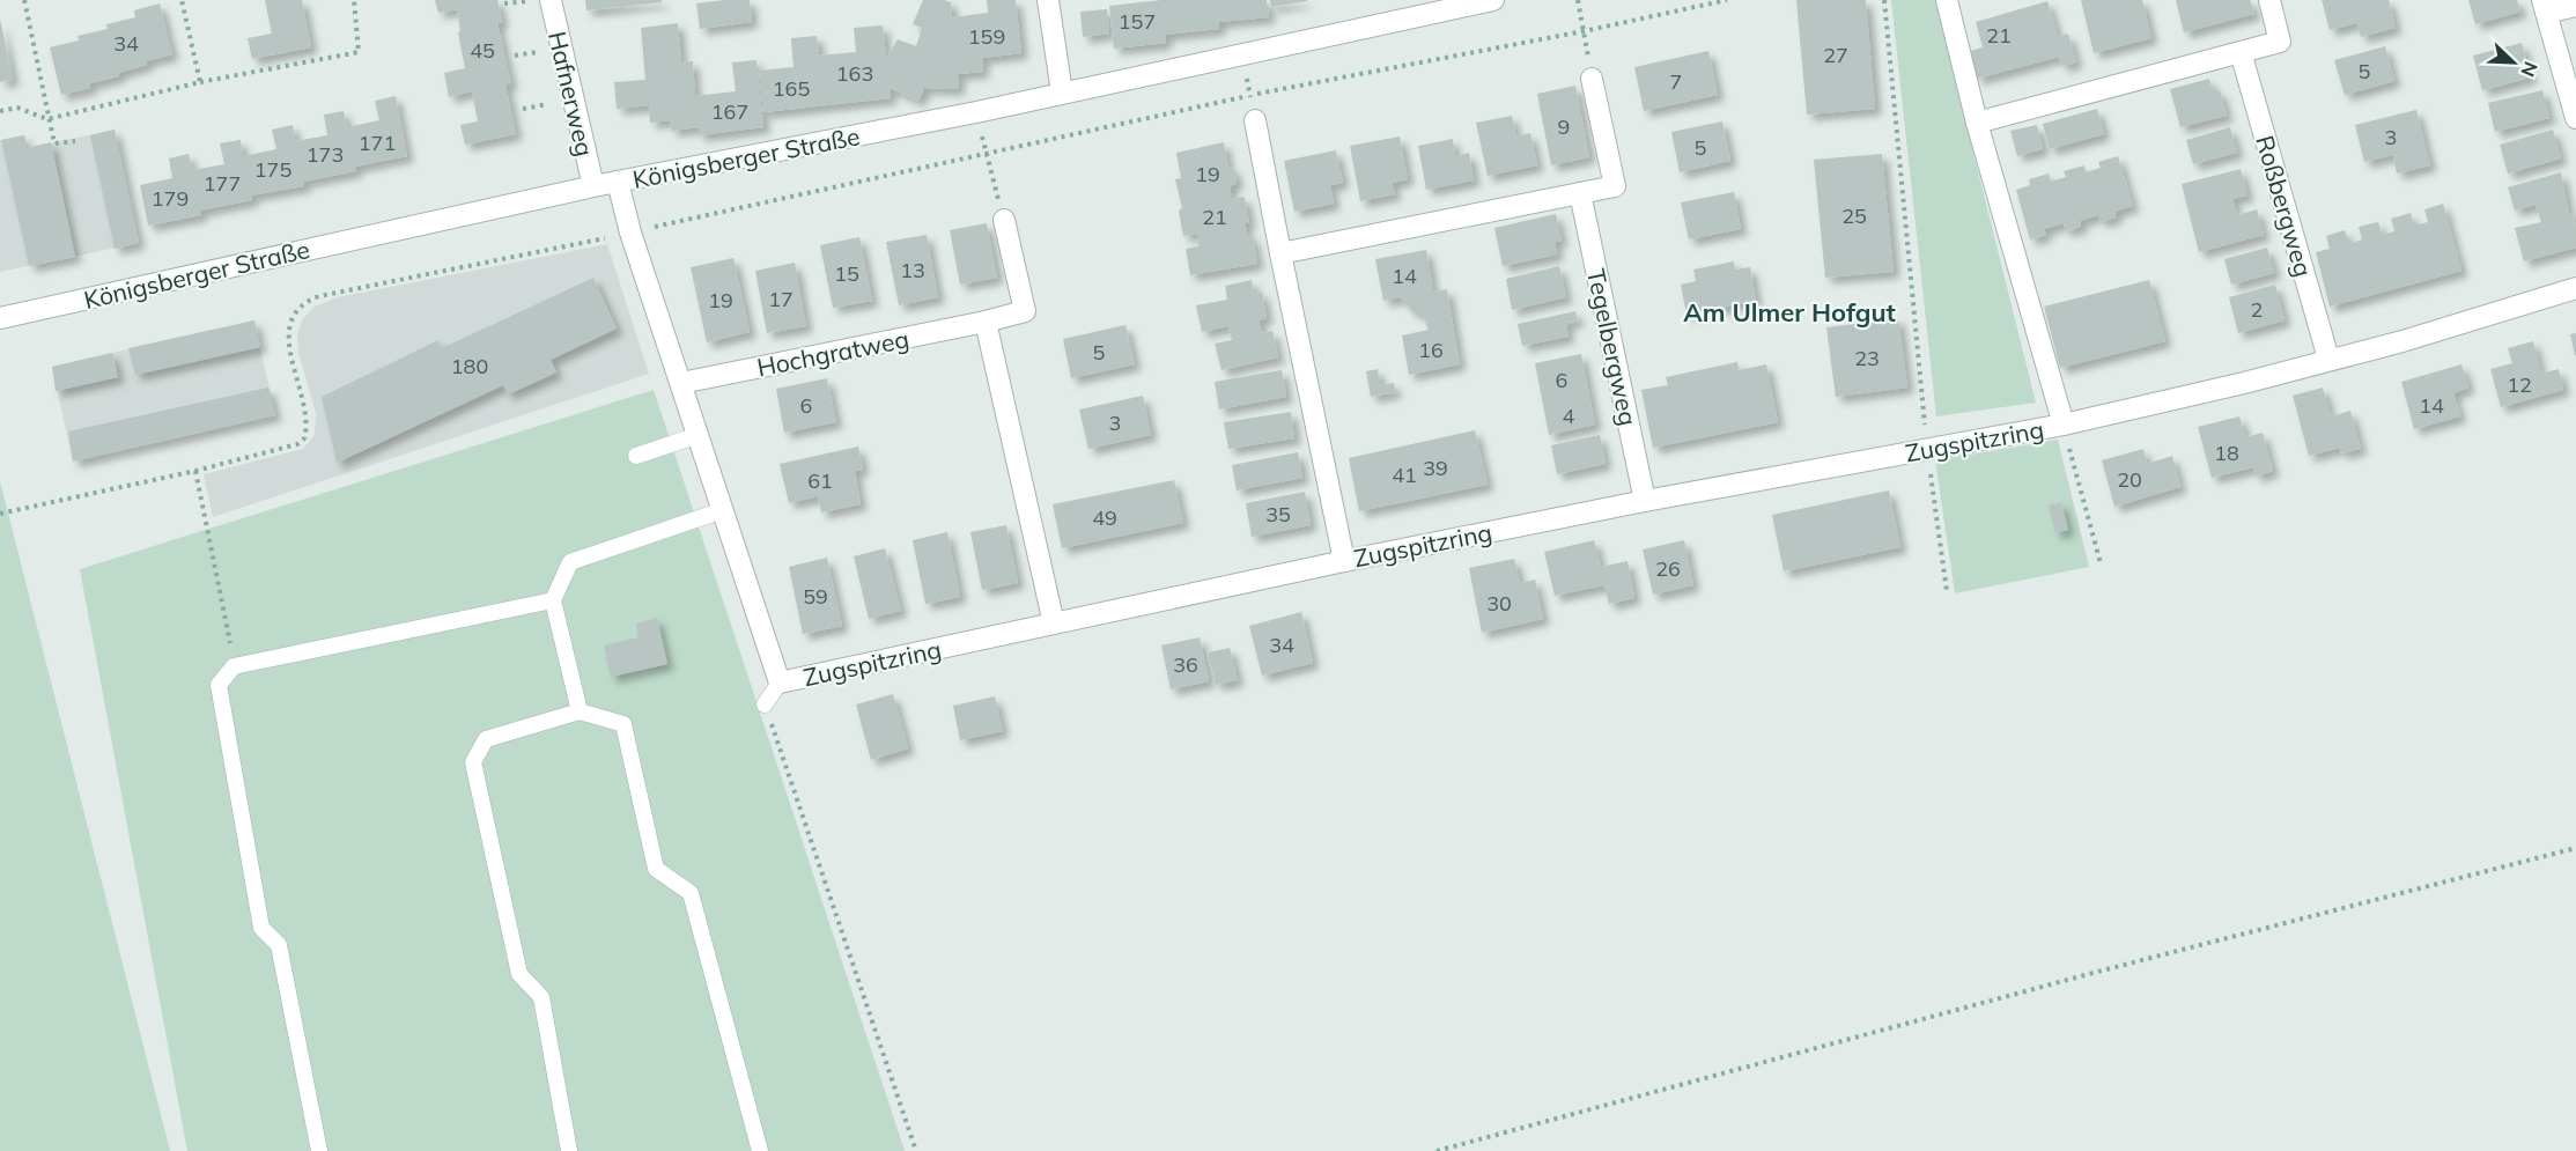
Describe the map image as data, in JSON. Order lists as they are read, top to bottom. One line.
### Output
{"streets":{"street":["Hafnerweg","Königsberger Straße","Roßbergweg","Tegelbergweg","Hochgratweg","Zugspitzring"]},"crossings":[["Hafnerweg","Königsberger Straße"],["Königsberger Straße","Zugspitzring"],["Roßbergweg","Zugspitzring"],["Tegelbergweg","Zugspitzring"],["Hochgratweg","Zugspitzring"]],"districts":["Am Ulmer Hofgut"],"house_numbers":["157","21","159","34","45","27","5","163","7","165","167","9","3","171","5","173","175","19","177","179","25","21","13","15","14","17","19","2","16","5","23","180","6","12","6","14","4","3","18","39","41","20","61","35","49","26","59","30","34","36"],"north":"bottom right"}
